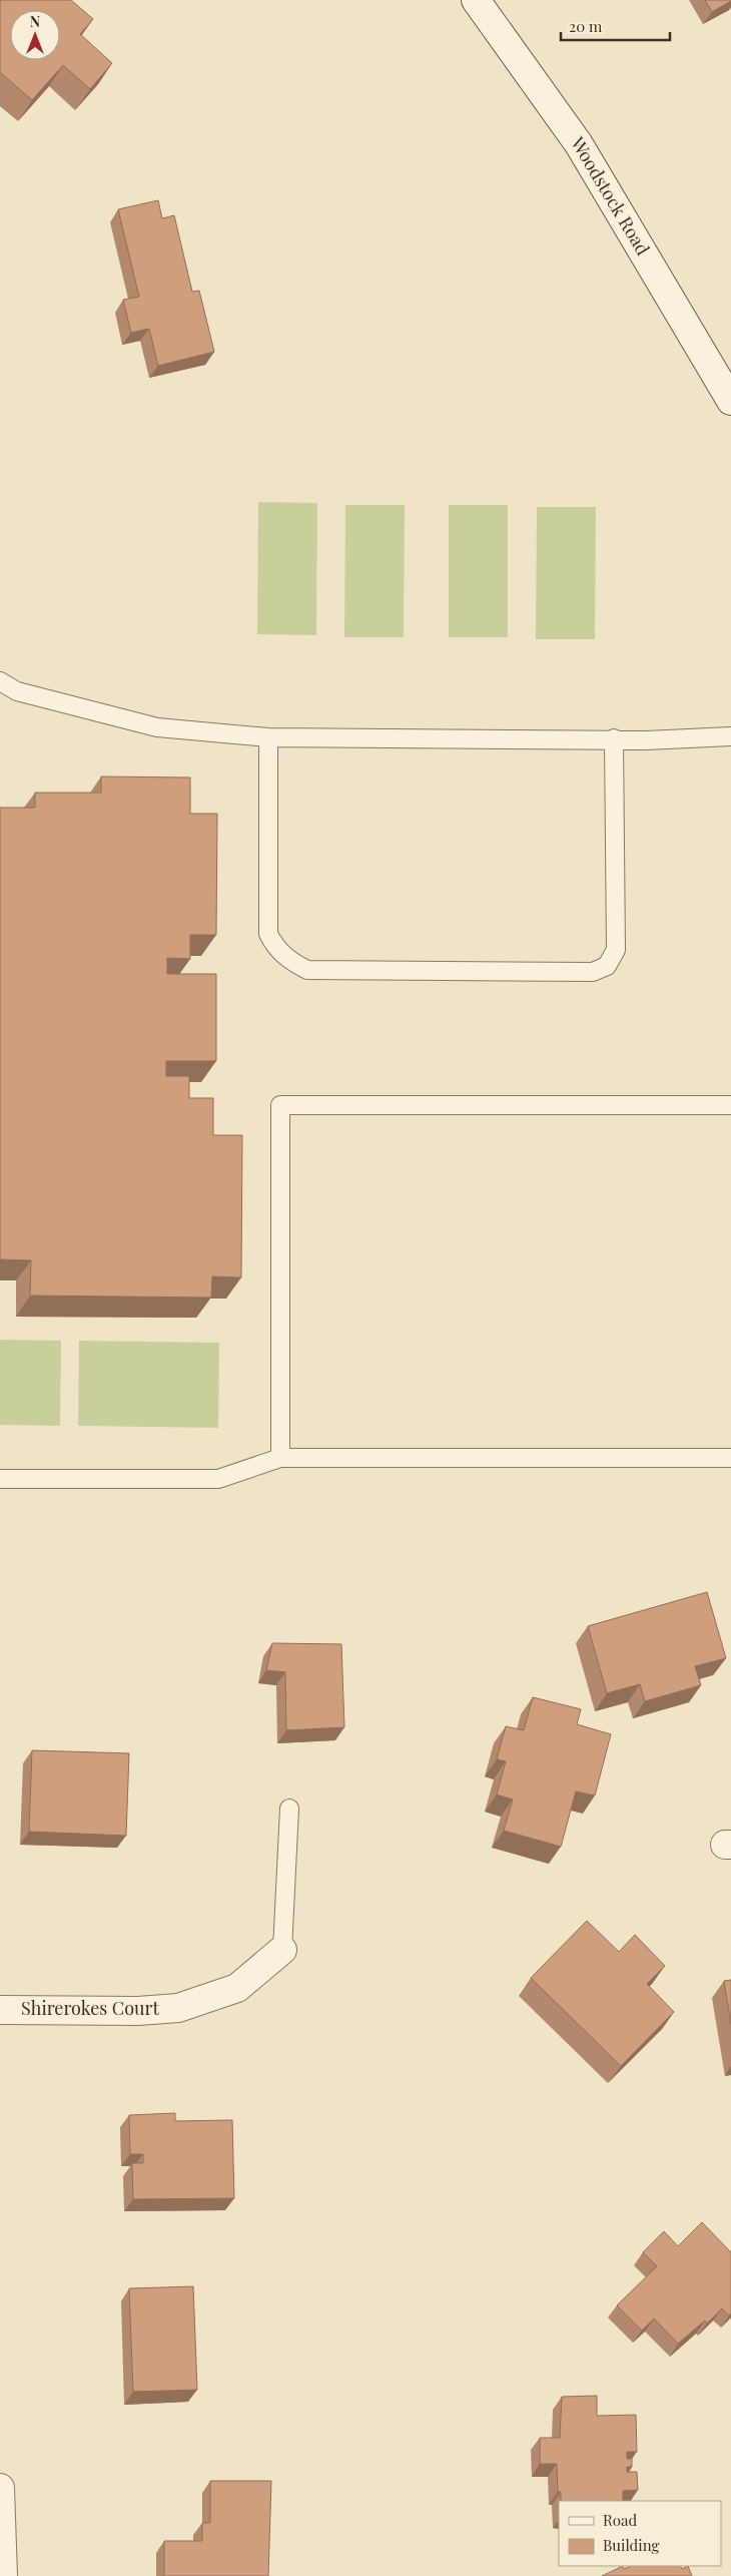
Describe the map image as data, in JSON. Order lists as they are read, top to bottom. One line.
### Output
{"streets":{"street":["Woodstock Road","Shirerokes Court"]},"legend":["Road","Building"],"scale_bar":"20 m","north":"top"}
